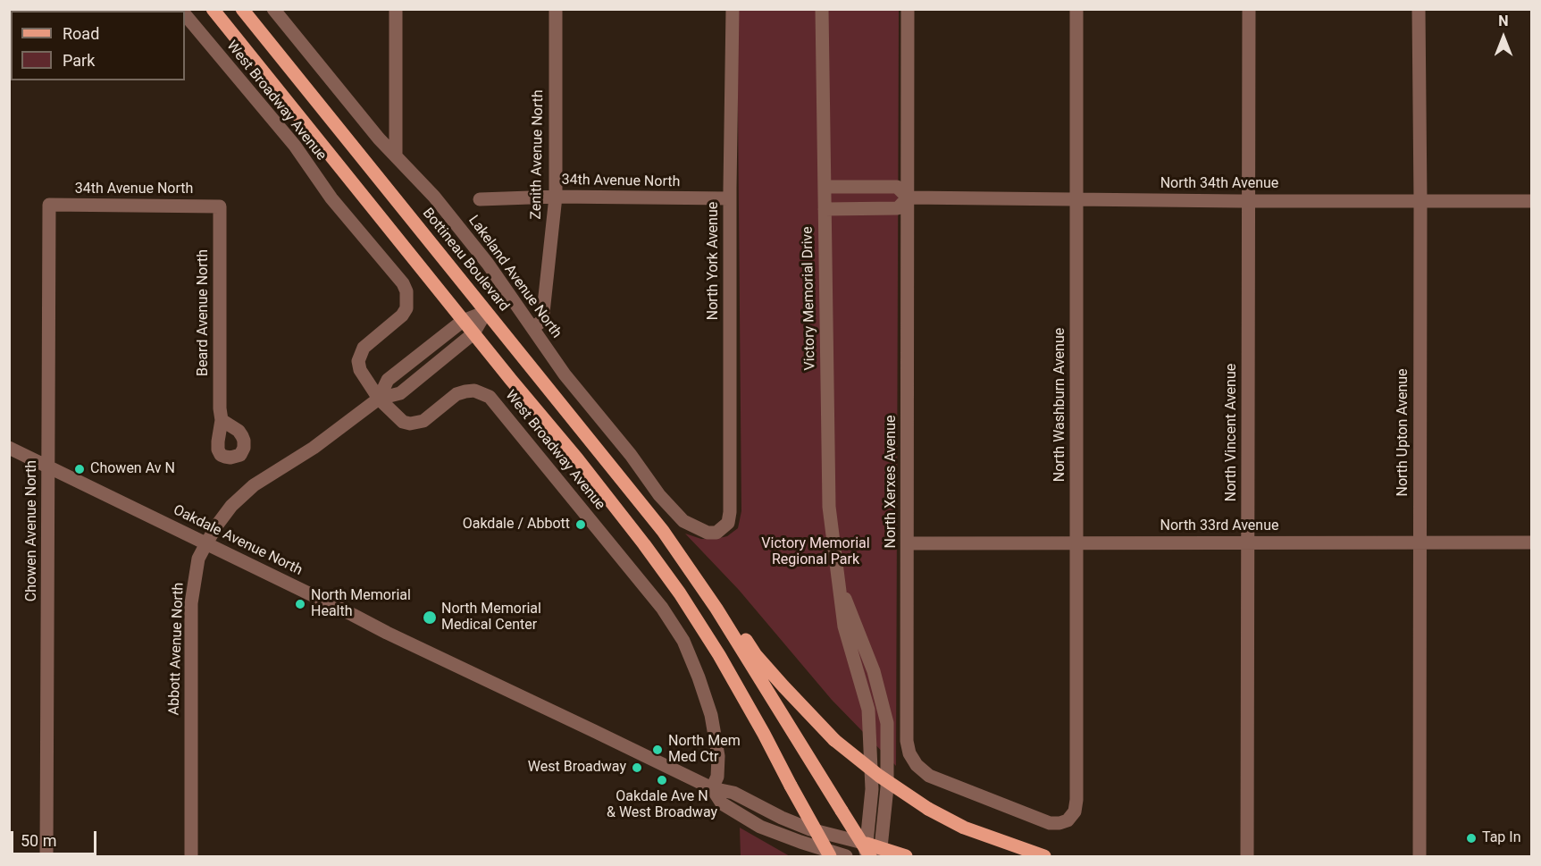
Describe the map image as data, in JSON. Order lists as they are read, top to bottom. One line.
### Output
{"streets":{"main road":["Bottineau Boulevard"],"street":["West Broadway Avenue","Zenith Avenue North","34th Avenue North","North 34th Avenue","North York Avenue","Lakeland Avenue North","Victory Memorial Drive","Beard Avenue North","North Washburn Avenue","North Vincent Avenue","North Upton Avenue","North Xerxes Avenue","North 33rd Avenue","Chowen Avenue North","Oakdale Avenue North","Abbott Avenue North"]},"crossings":[["West Broadway Avenue","Oakdale Avenue North"],["West Broadway Avenue","Abbott Avenue North"],["Zenith Avenue North","34th Avenue North"],["Zenith Avenue North","Lakeland Avenue North"],["34th Avenue North","North York Avenue"],["34th Avenue North","Beard Avenue North"],["34th Avenue North","Chowen Avenue North"],["North 34th Avenue","Victory Memorial Drive"],["North 34th Avenue","North Washburn Avenue"],["North 34th Avenue","North Vincent Avenue"],["North 34th Avenue","North Upton Avenue"],["North 34th Avenue","North Xerxes Avenue"],["Bottineau Boulevard","Abbott Avenue North"],["North York Avenue","Lakeland Avenue North"],["Victory Memorial Drive","Oakdale Avenue North"],["North Washburn Avenue","North Xerxes Avenue"],["North Washburn Avenue","North 33rd Avenue"],["North Vincent Avenue","North 33rd Avenue"],["North Upton Avenue","North 33rd Avenue"],["North Xerxes Avenue","North 33rd Avenue"],["Chowen Avenue North","Oakdale Avenue North"],["Oakdale Avenue North","Abbott Avenue North"]],"parks":["Victory Memorial Regional Park"],"places":["Chowen Av N","Oakdale / Abbott","North Memorial Health","North Memorial Medical Center","North Mem Med Ctr","West Broadway","Oakdale Ave N & West Broadway","Tap In"],"legend":["Road","Park"],"scale_bar":"50 m","north":"top"}
